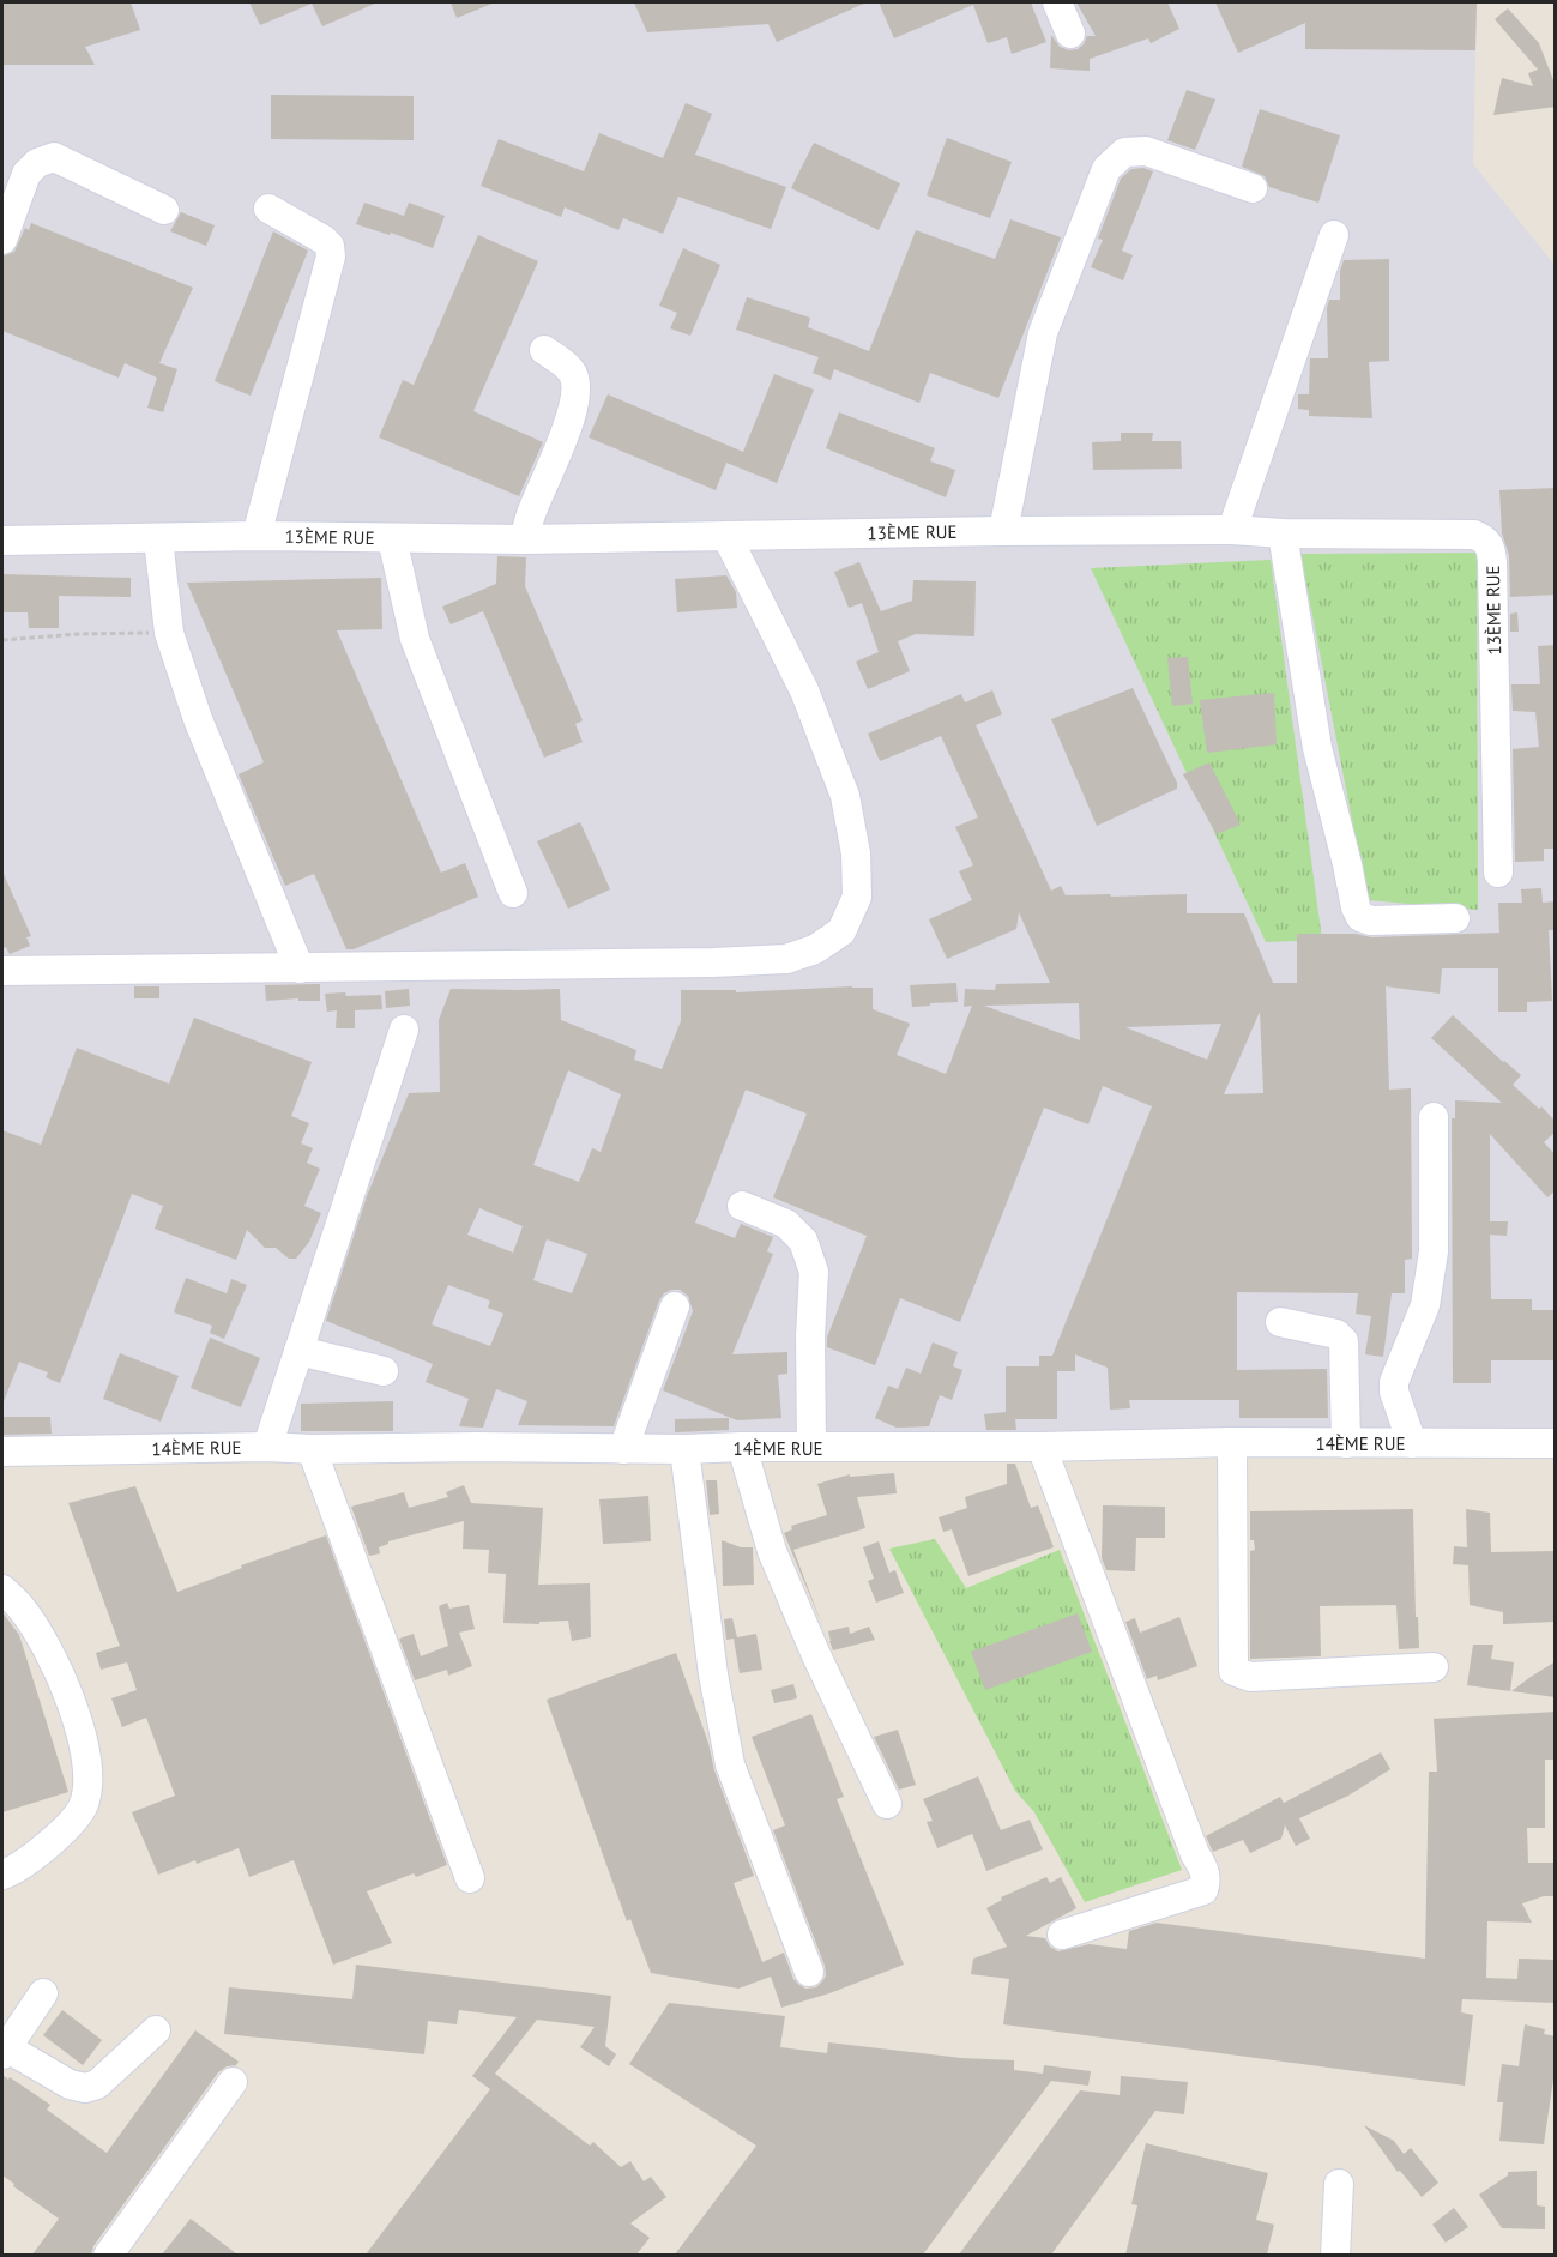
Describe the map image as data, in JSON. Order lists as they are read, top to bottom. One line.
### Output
{"streets":{"street":["13ÈME RUE","14ÈME RUE"]}}
